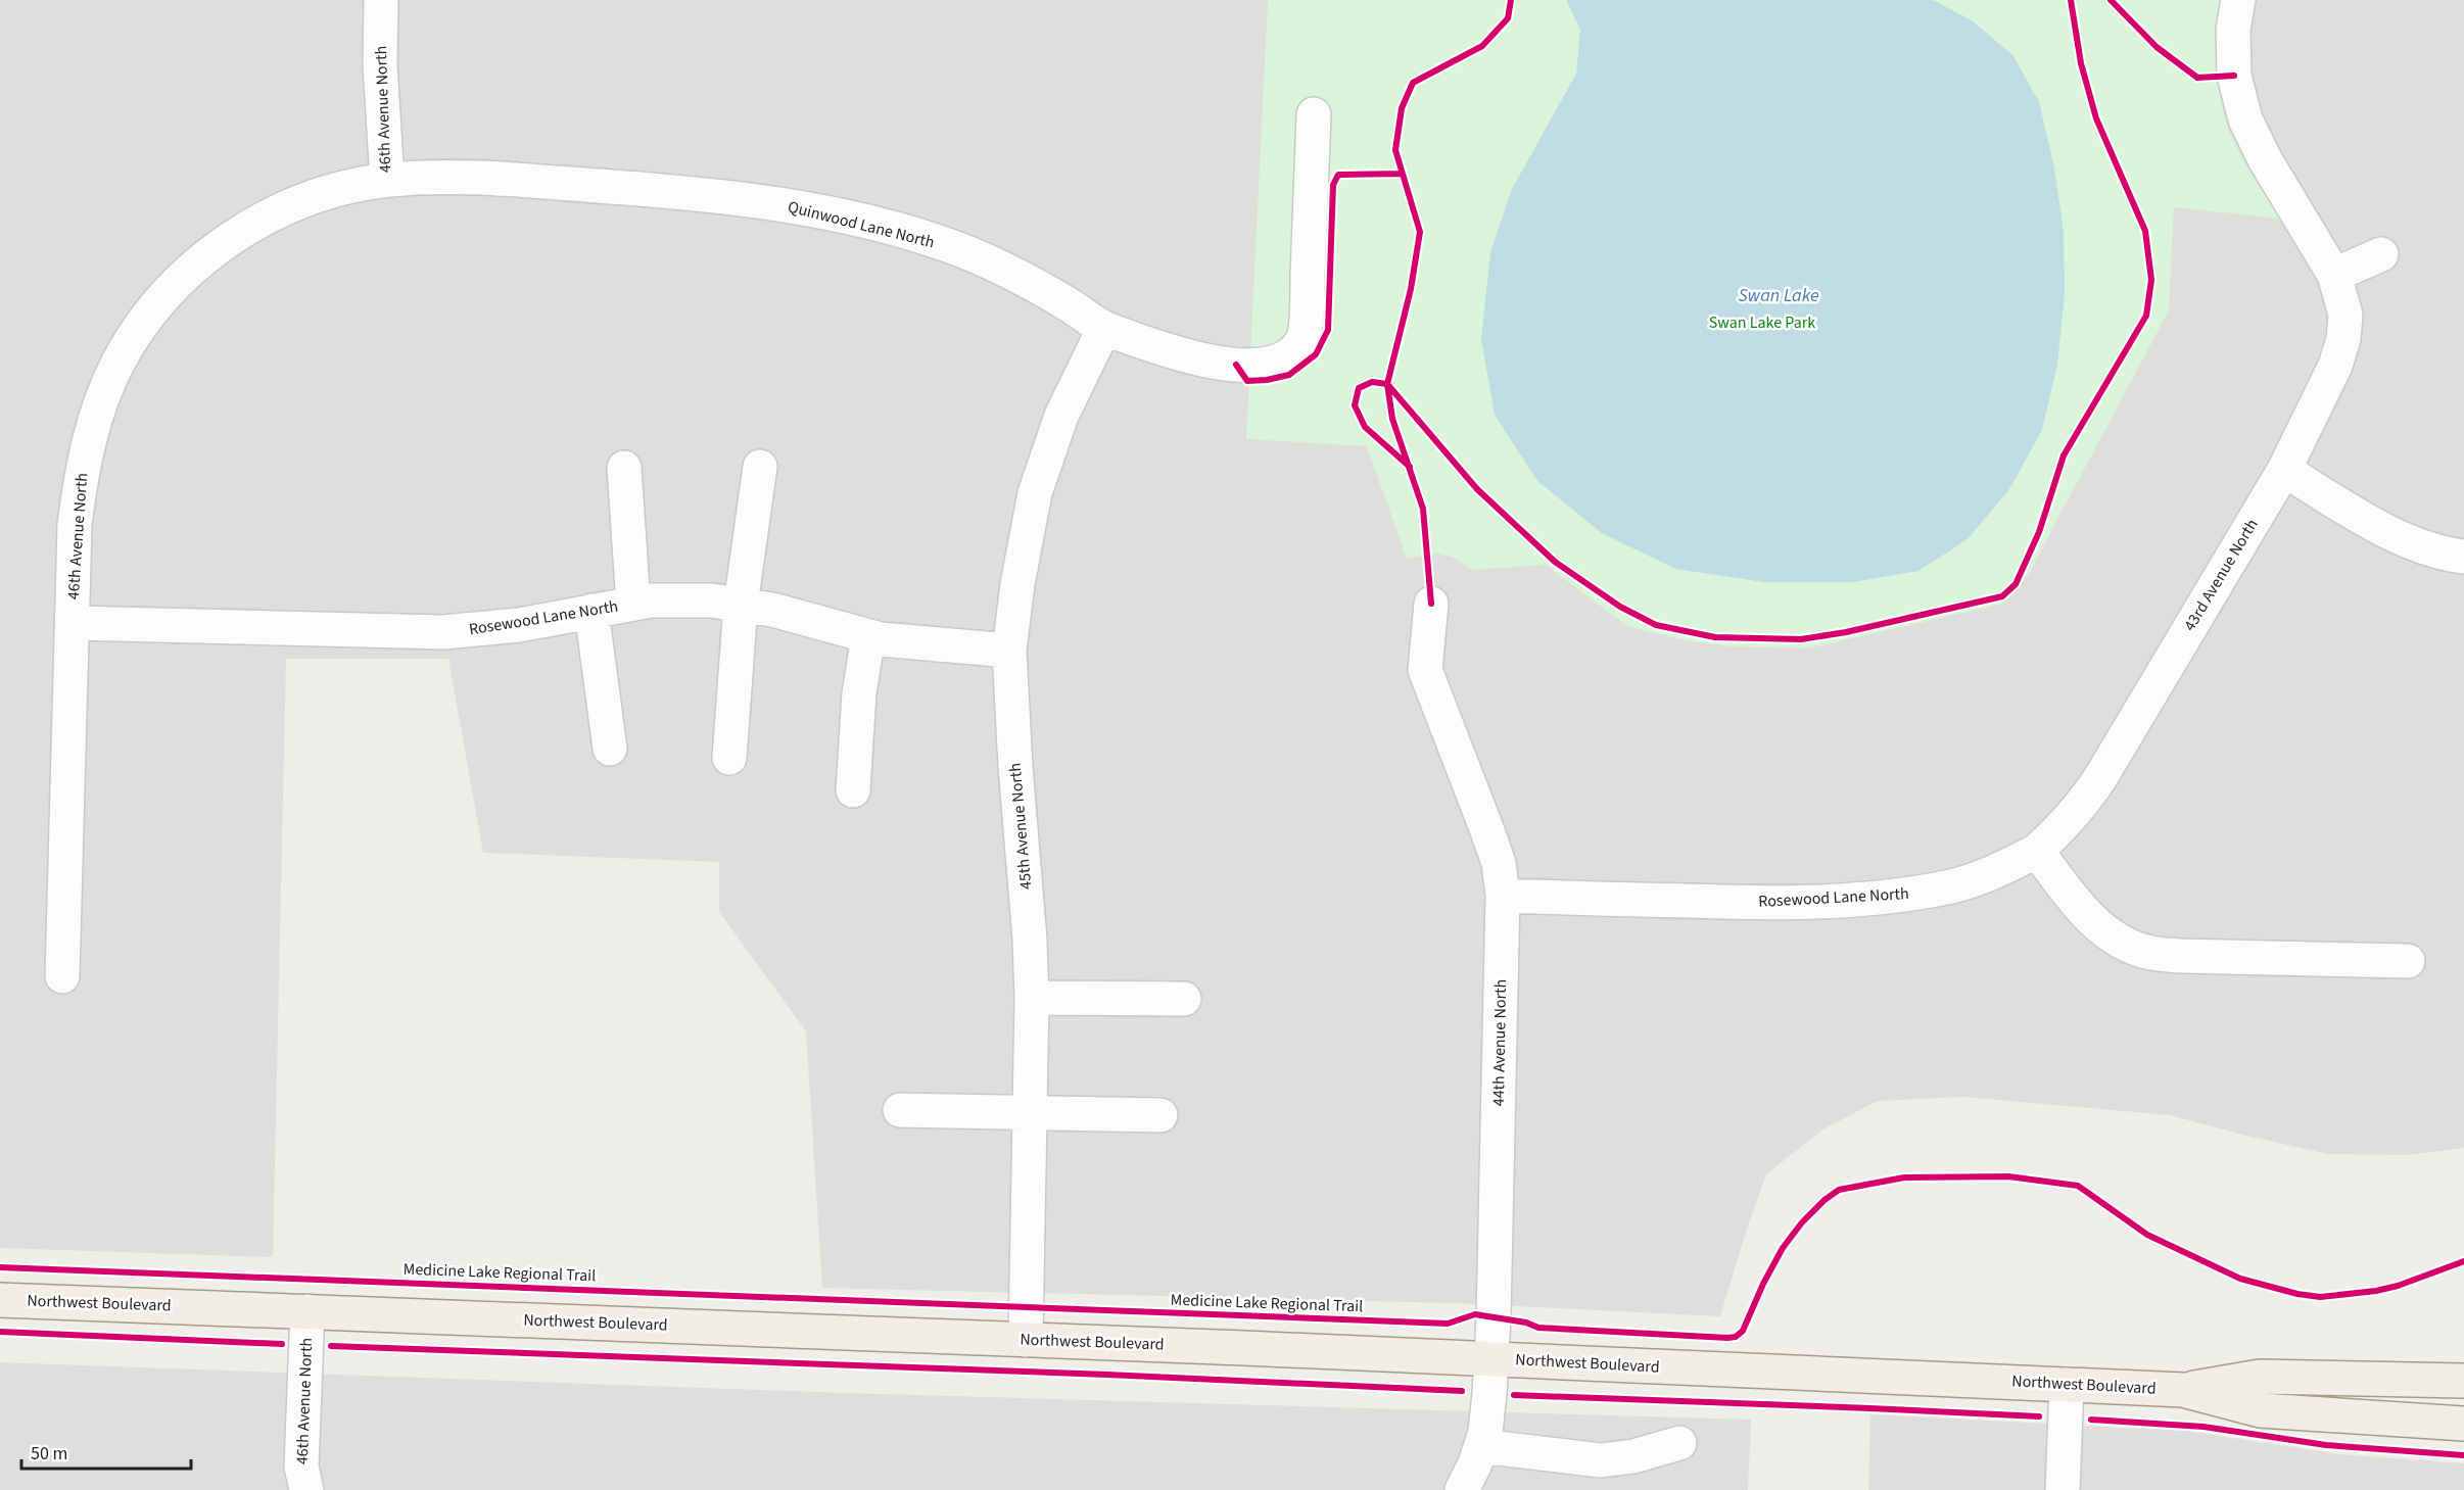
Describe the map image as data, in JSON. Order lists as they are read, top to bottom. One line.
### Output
{"streets":{"main road":["Northwest Boulevard"],"street":["46th Avenue North","Quinwood Lane North","43rd Avenue North","Rosewood Lane North","45th Avenue North","44th Avenue North"],"cycle path":["Medicine Lake Regional Trail"]},"crossings":[["46th Avenue North","Quinwood Lane North"],["46th Avenue North","Rosewood Lane North"],["46th Avenue North","Northwest Boulevard"],["Quinwood Lane North","45th Avenue North"],["43rd Avenue North","Rosewood Lane North"],["Rosewood Lane North","45th Avenue North"],["Rosewood Lane North","44th Avenue North"],["45th Avenue North","Northwest Boulevard"],["44th Avenue North","Northwest Boulevard"]],"water":["Swan Lake"],"parks":["Swan Lake Park"],"scale_bar":"50 m"}
